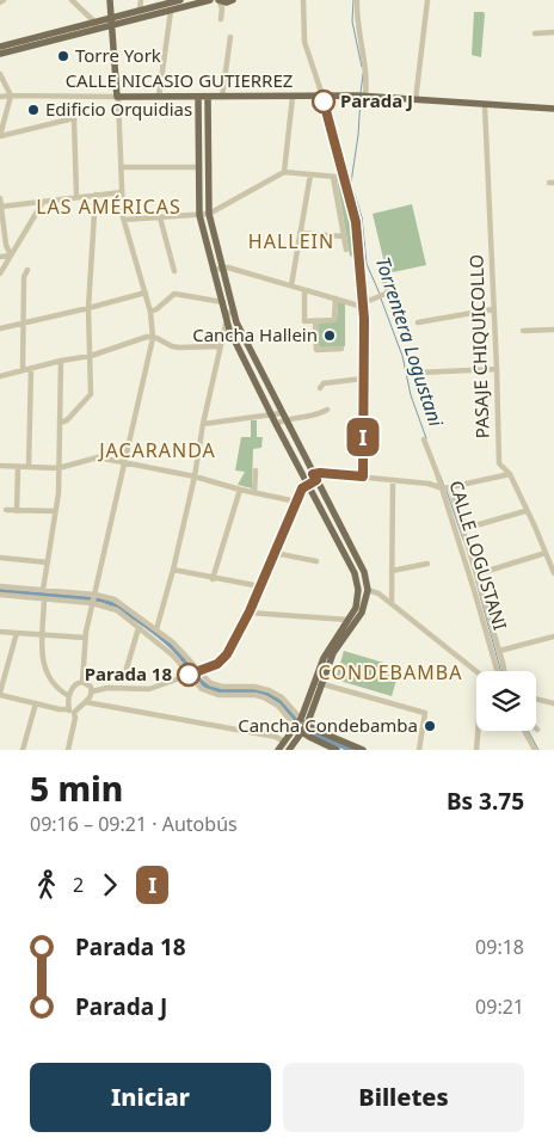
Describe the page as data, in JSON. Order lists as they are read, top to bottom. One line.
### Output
{"streets":{"main road":["CALLE NICASIO GUTIERREZ"],"street":["PASAJE CHIQUICOLLO","CALLE LOGUSTANI"]},"crossings":[["CALLE NICASIO GUTIERREZ","PASAJE CHIQUICOLLO"]],"districts":["LAS AMÉRICAS","HALLEIN","JACARANDA","CONDEBAMBA"],"water":["Torrentera Logustani"],"places":["Torre York","Parada J","Edificio Orquidias","Cancha Hallein","Parada 18","Cancha Condebamba"],"lines":["bus line I"],"page":{"on_map":"I","heading":["5 min","09:16 – 09:21 · Autobús","Bs 3.75"],"legs":["2","I"],"list":[{"name":"Parada 18","value":"09:18"},{"name":"Parada J","value":"09:21"}],"buttons":["Iniciar","Billetes"]}}
